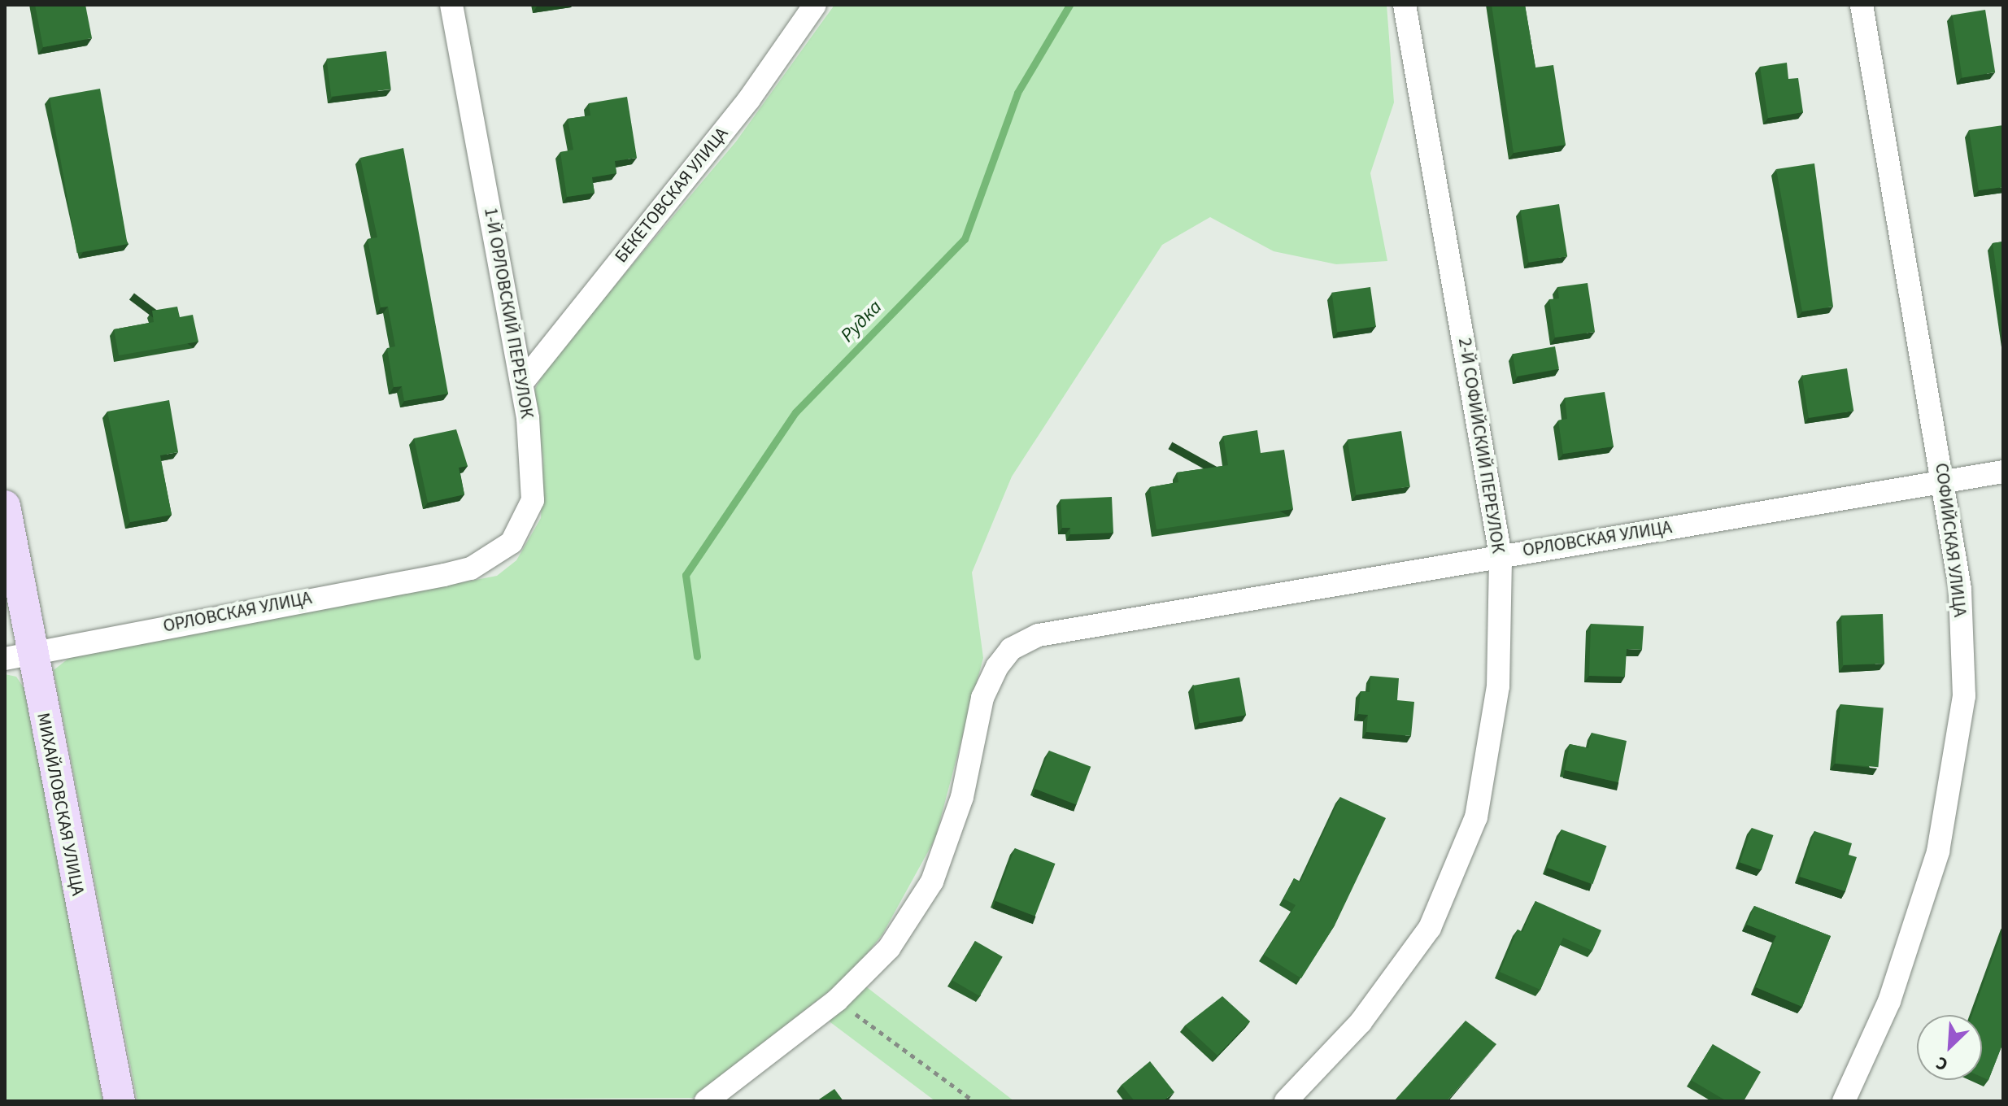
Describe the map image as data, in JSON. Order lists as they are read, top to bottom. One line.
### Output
{"streets":{"street":["БЕКЕТОВСКАЯ УЛИЦА","1-Й ОРЛОВСКИЙ ПЕРЕУЛОК","2-Й СОФИЙСКИЙ ПЕРЕУЛОК","ОРЛОВСКАЯ УЛИЦА","СОФИЙСКАЯ УЛИЦА","МИХАЙЛОВСКАЯ УЛИЦА"]},"crossings":[["БЕКЕТОВСКАЯ УЛИЦА","1-Й ОРЛОВСКИЙ ПЕРЕУЛОК"],["1-Й ОРЛОВСКИЙ ПЕРЕУЛОК","ОРЛОВСКАЯ УЛИЦА"],["2-Й СОФИЙСКИЙ ПЕРЕУЛОК","ОРЛОВСКАЯ УЛИЦА"],["ОРЛОВСКАЯ УЛИЦА","СОФИЙСКАЯ УЛИЦА"],["ОРЛОВСКАЯ УЛИЦА","МИХАЙЛОВСКАЯ УЛИЦА"]],"water":["Рудка"],"north":"bottom left"}
